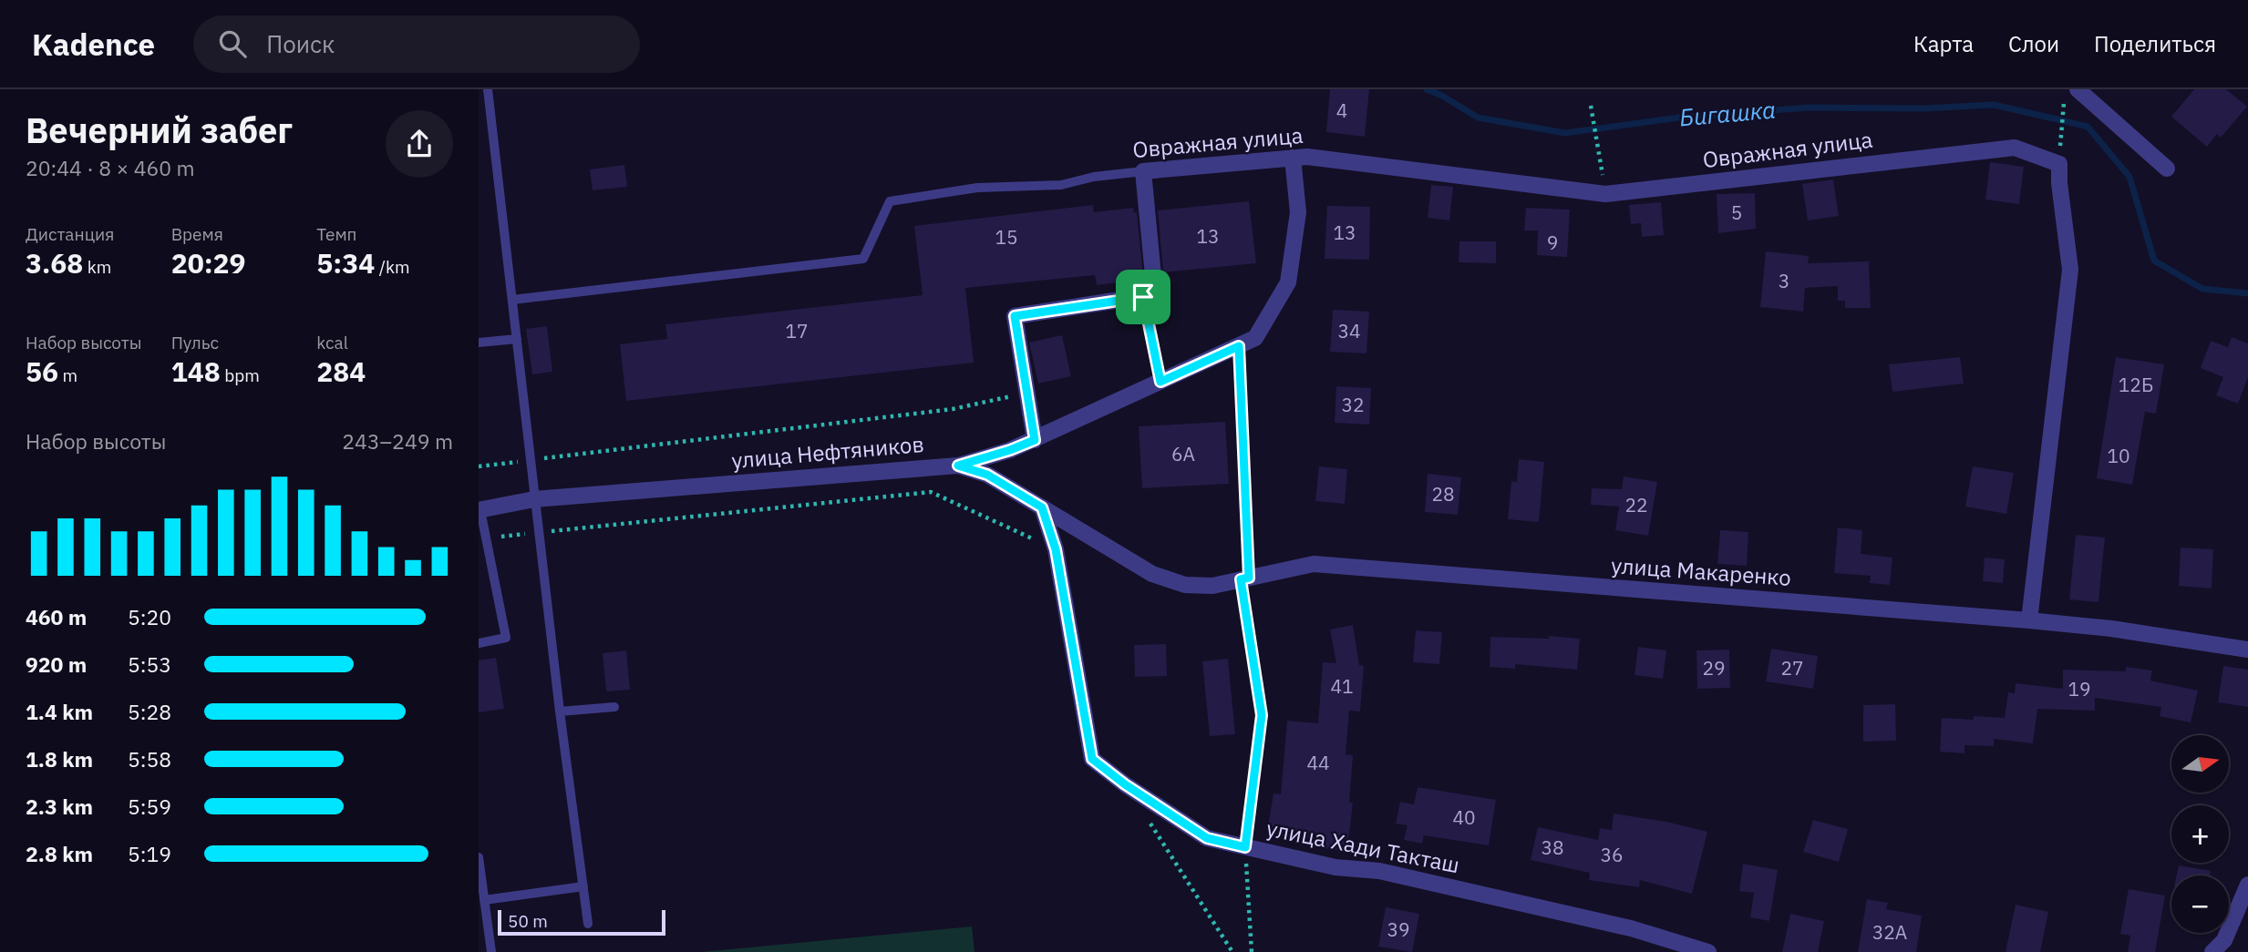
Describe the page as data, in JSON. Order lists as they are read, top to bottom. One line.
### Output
{"streets":{"street":["Овражная улица","улица Нефтяников","улица Макаренко","улица Хади Такташ"]},"crossings":[["Овражная улица","улица Макаренко"],["улица Нефтяников","улица Макаренко"],["улица Нефтяников","улица Хади Такташ"]],"water":["Бигашка"],"house_numbers":["4","5","13","13","15","9","3","17","34","12Б","32","6А","10","28","22","29","27","41","19","44","40","38","36","39","32А"],"scale_bar":"50 m","north":"right","page":{"header":"Kadence","search":"Поиск","nav":["Карта","Слои","Поделиться"],"heading":["Вечерний забег","20:44 · 8 × 460 m"],"stats":[["Дистанция","3.68 km"],["Время","20:29"],["Темп","5:34 /km"],["Набор высоты","56 m"],["Пульс","148 bpm"],["kcal","284"]],"chart":["Набор высоты","243–249 m"],"list":[{"name":"460 m","note":"5:20"},{"name":"920 m","note":"5:53"},{"name":"1.4 km","note":"5:28"},{"name":"1.8 km","note":"5:58"},{"name":"2.3 km","note":"5:59"},{"name":"2.8 km","note":"5:19"}],"map_buttons":["+","−"],"scale":"50 m"}}
